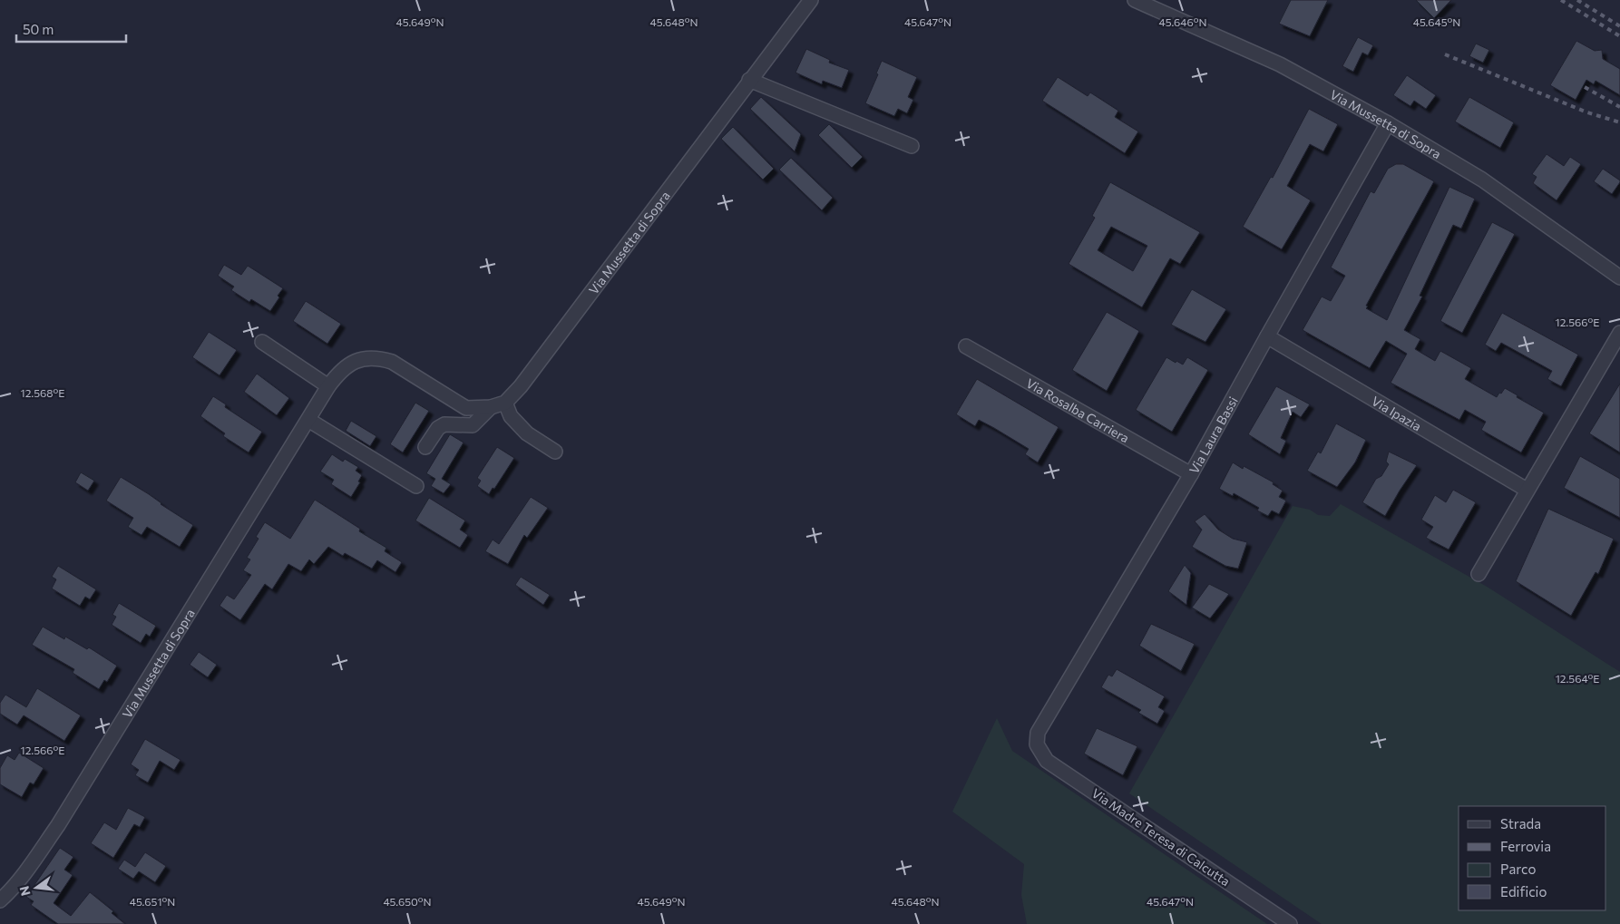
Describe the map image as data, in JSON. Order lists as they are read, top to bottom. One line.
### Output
{"streets":{"street":["Via Mussetta di Sopra","Via Rosalba Carriera","Via Ipazia","Via Laura Bassi","Via Madre Teresa di Calcutta"]},"crossings":[["Via Mussetta di Sopra","Via Laura Bassi"],["Via Rosalba Carriera","Via Laura Bassi"],["Via Ipazia","Via Laura Bassi"],["Via Laura Bassi","Via Madre Teresa di Calcutta"]],"legend":["Strada","Ferrovia","Parco","Edificio"],"scale_bar":"50 m","north":"left","coordinates":["45.649°N","45.646°N","45.645°N","45.648°N","45.647°N","12.566°E","12.568°E","12.564°E","45.651°N","45.650°N"]}
